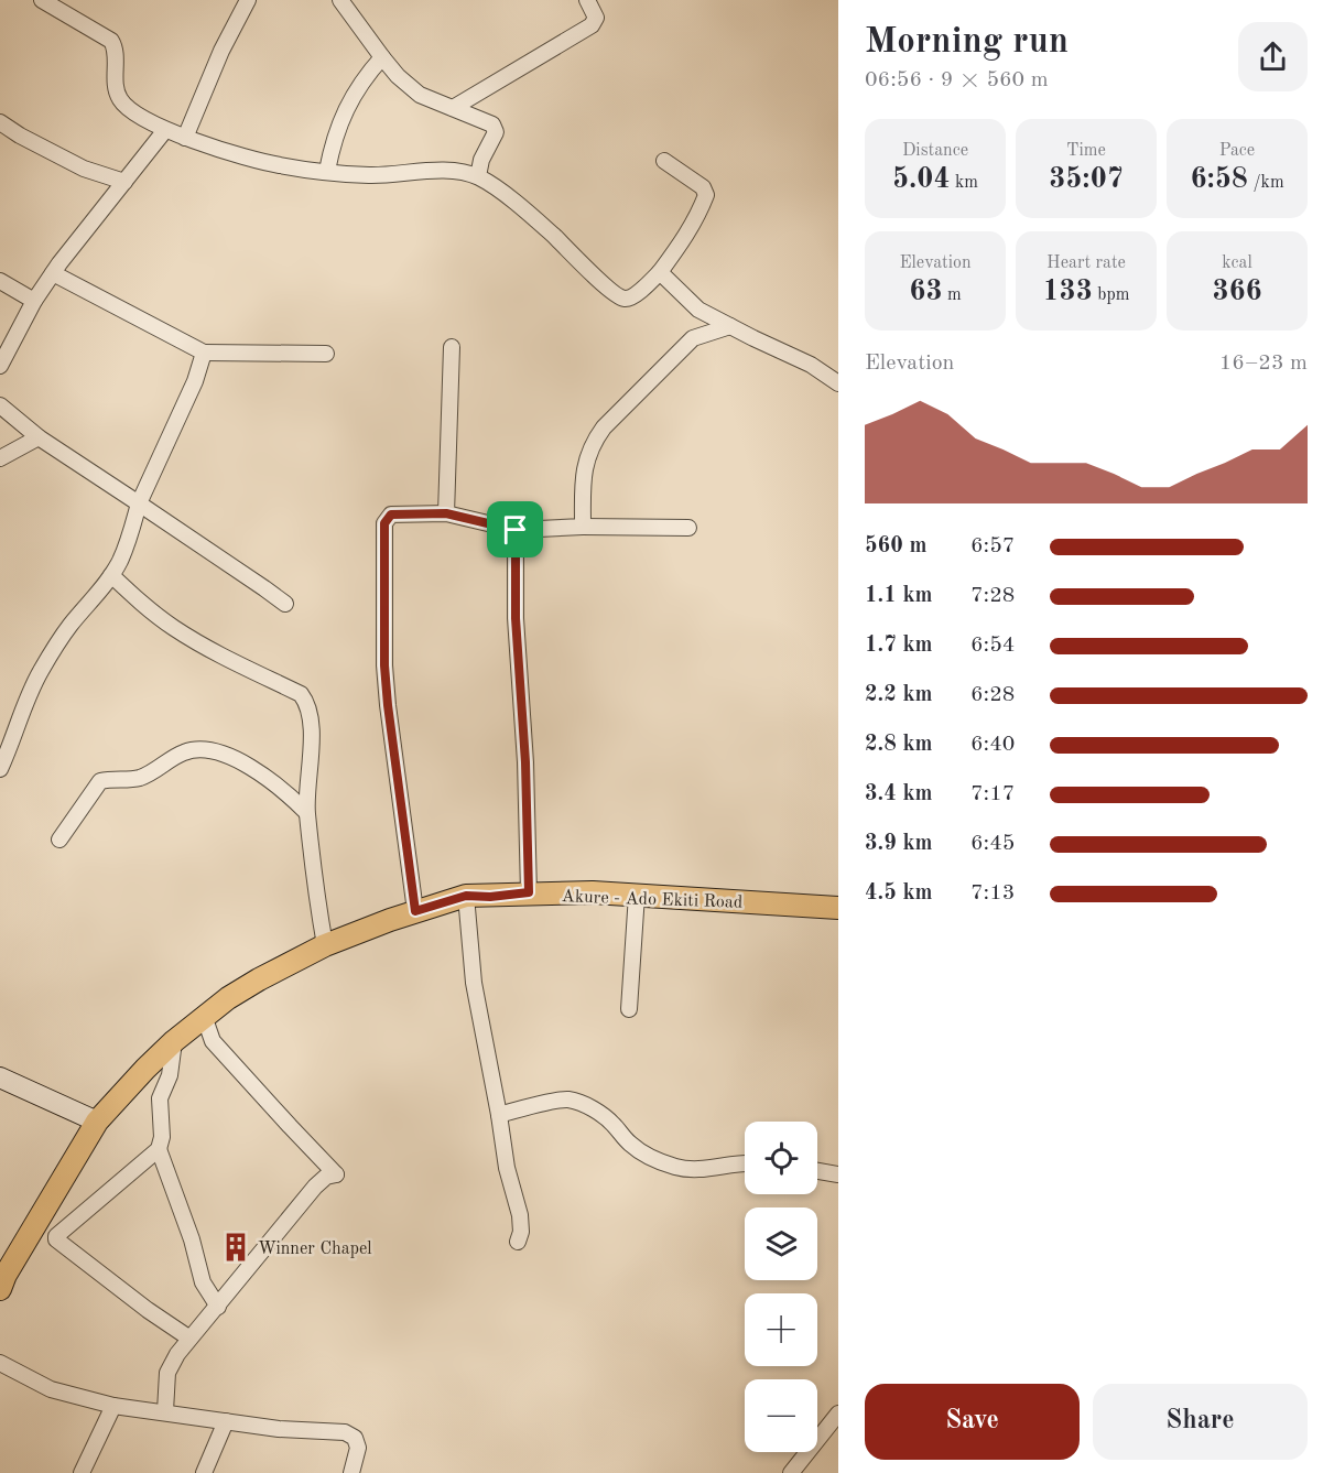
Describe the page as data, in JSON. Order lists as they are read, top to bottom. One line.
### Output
{"streets":{"main road":["Akure - Ado Ekiti Road"]},"places":{"building":["Winner Chapel"]},"page":{"heading":["Morning run","06:56 · 9 × 560 m"],"stats":[["Distance","5.04 km"],["Time","35:07"],["Pace","6:58 /km"],["Elevation","63 m"],["Heart rate","133 bpm"],["kcal","366"]],"chart":["Elevation","16–23 m"],"list":[{"name":"560 m","note":"6:57"},{"name":"1.1 km","note":"7:28"},{"name":"1.7 km","note":"6:54"},{"name":"2.2 km","note":"6:28"},{"name":"2.8 km","note":"6:40"},{"name":"3.4 km","note":"7:17"},{"name":"3.9 km","note":"6:45"},{"name":"4.5 km","note":"7:13"}],"map_buttons":["+","−"],"buttons":["Save","Share"]}}
